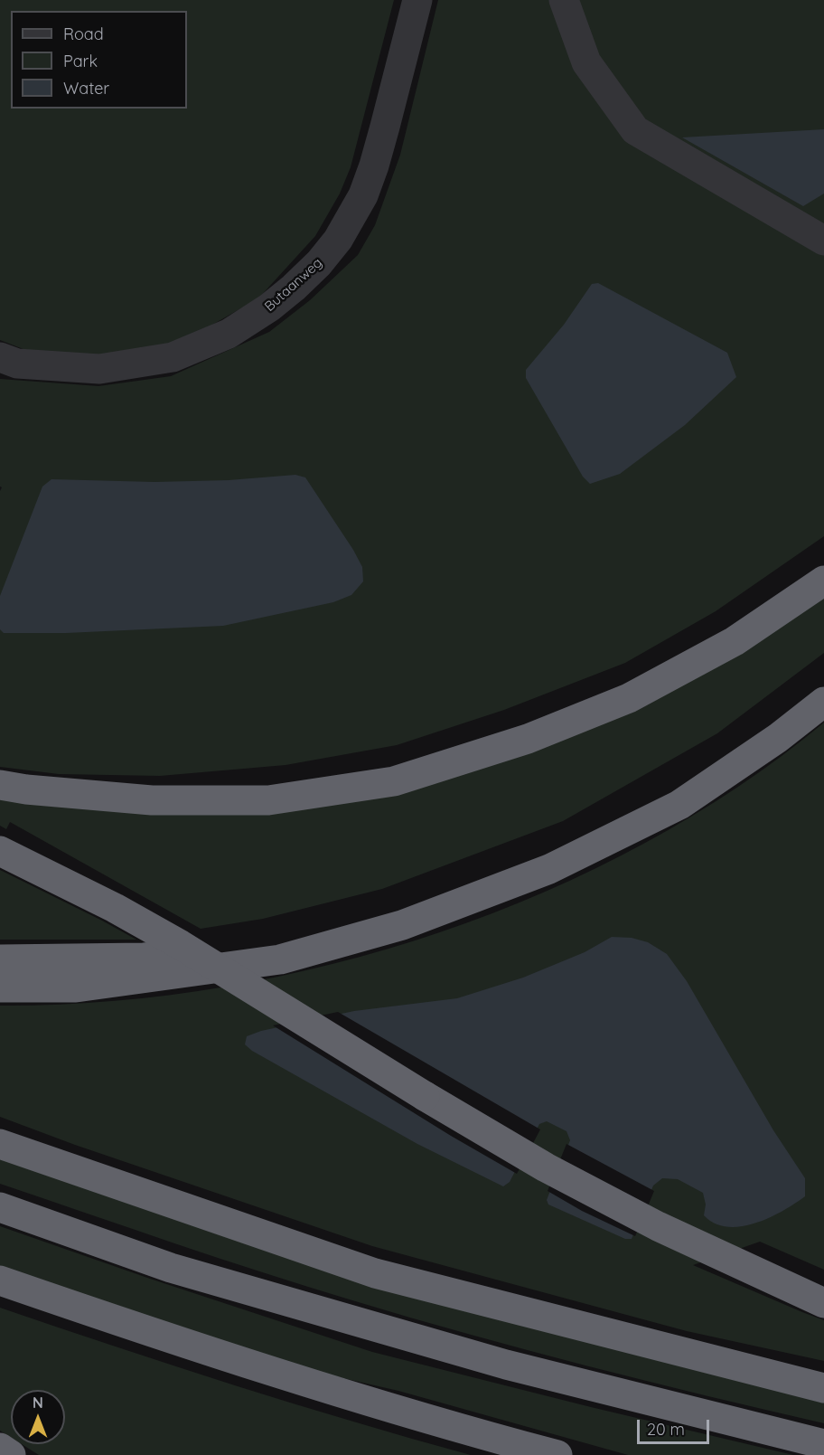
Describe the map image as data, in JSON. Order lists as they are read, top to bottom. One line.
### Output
{"streets":{"street":["Butaanweg"]},"legend":["Road","Park","Water"],"scale_bar":"20 m","north":"top"}
